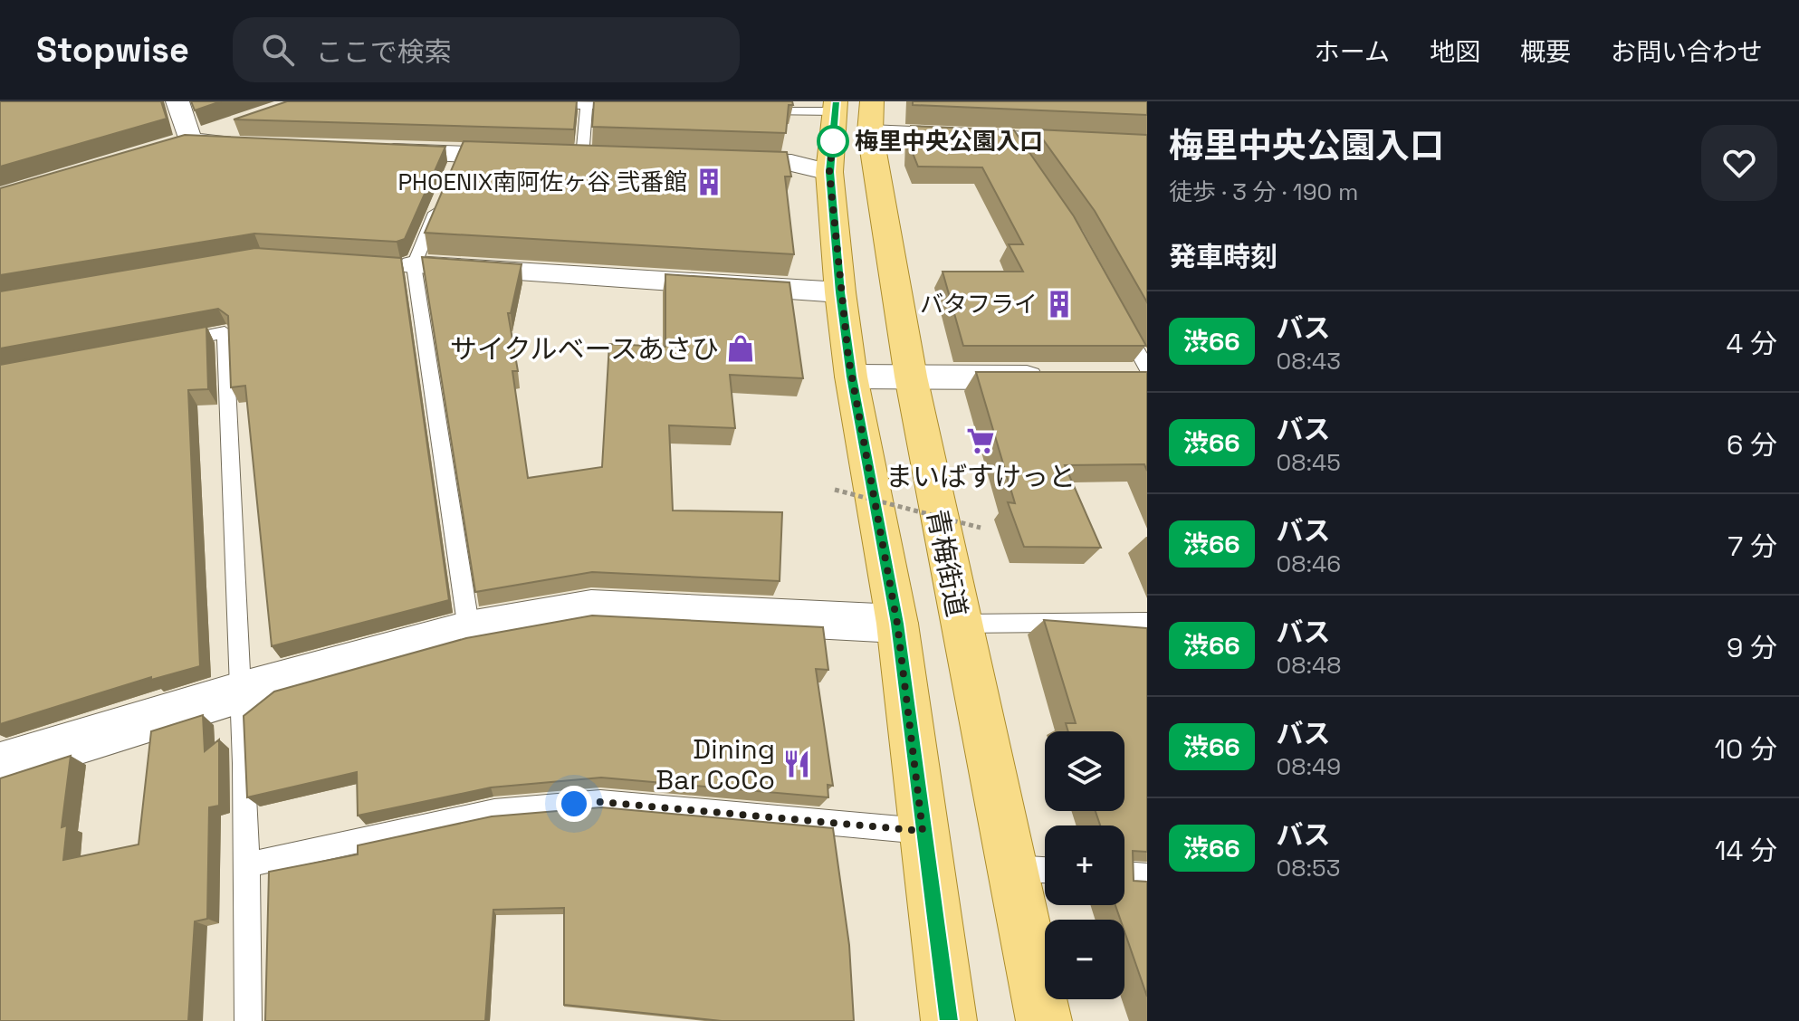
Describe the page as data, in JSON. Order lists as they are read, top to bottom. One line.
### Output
{"streets":{"main road":["青梅街道"]},"places":{"other":["梅里中央公園入口"],"building":["PHOENIX南阿佐ヶ谷 弐番館","バタフライ"],"shop":["サイクルベースあさひ"],"supermarket":["まいばすけっと"],"restaurant":["Dining Bar CoCo"]},"lines":["bus line 渋66"],"page":{"header":"Stopwise","search":"ここで検索","nav":["ホーム","地図","概要","お問い合わせ"],"heading":[["梅里中央公園入口","徒歩 · 3 分 · 190 m"],"発車時刻"],"list":[{"mark":"渋66","name":"バス","note":"08:43","value":"4 分"},{"mark":"渋66","name":"バス","note":"08:45","value":"6 分"},{"mark":"渋66","name":"バス","note":"08:46","value":"7 分"},{"mark":"渋66","name":"バス","note":"08:48","value":"9 分"},{"mark":"渋66","name":"バス","note":"08:49","value":"10 分"},{"mark":"渋66","name":"バス","note":"08:53","value":"14 分"}],"map_buttons":["+","−"]}}
